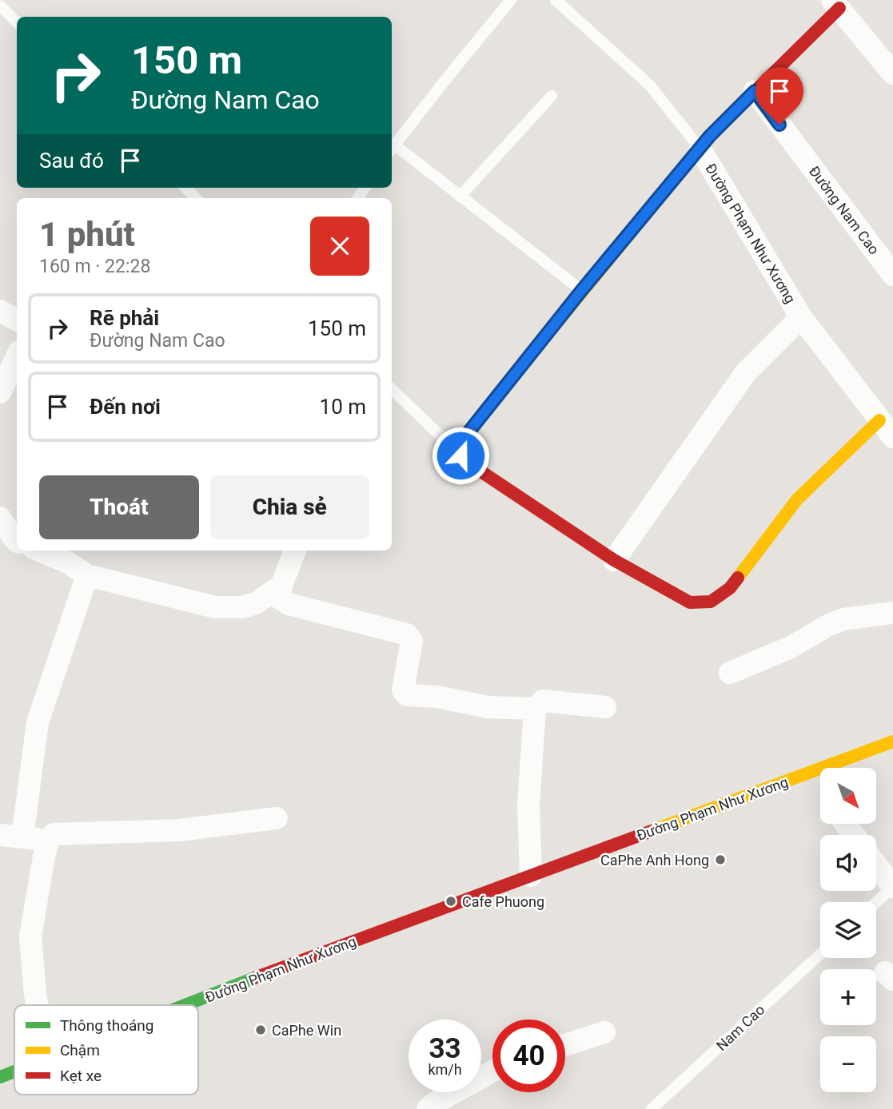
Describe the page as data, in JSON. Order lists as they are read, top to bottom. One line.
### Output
{"streets":{"street":["Đường Nam Cao","Đường Phạm Như Xương"],"lane":["Nam Cao"]},"places":["CaPhe Anh Hong","Cafe Phuong","CaPhe Win"],"legend":["Thông thoáng","Chậm","Kẹt xe"],"north":"bottom right","page":{"turn":["150 m","Đường Nam Cao"],"then":"Sau đó","heading":["1 phút","160 m · 22:28"],"list":[{"name":"Rẽ phải","note":"Đường Nam Cao","value":"150 m"},{"name":"Đến nơi","value":"10 m"}],"buttons":["Thoát","Chia sẻ"],"map_buttons":["+","−"],"speed":"33 km/h","limit":"40"}}
